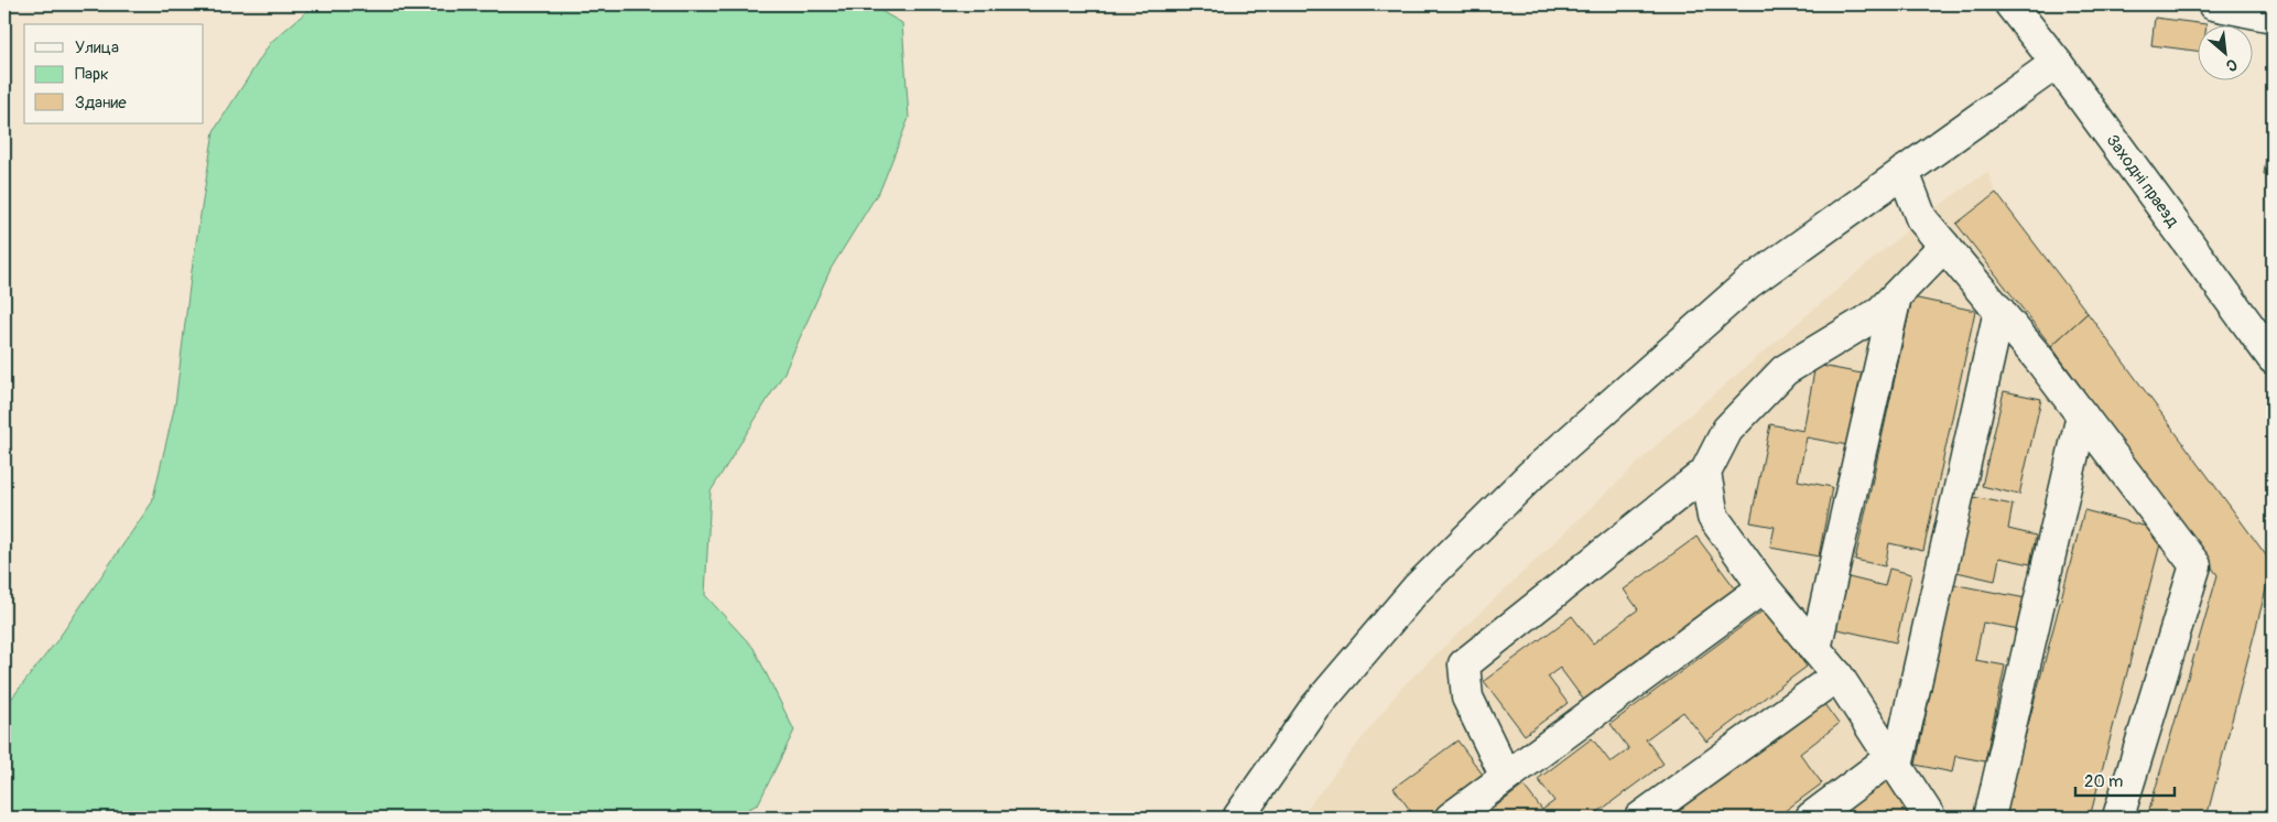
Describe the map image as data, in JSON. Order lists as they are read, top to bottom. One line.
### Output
{"streets":{"street":["Заходні праезд"]},"legend":["Улица","Парк","Здание"],"scale_bar":"20 m","north":"bottom right"}
